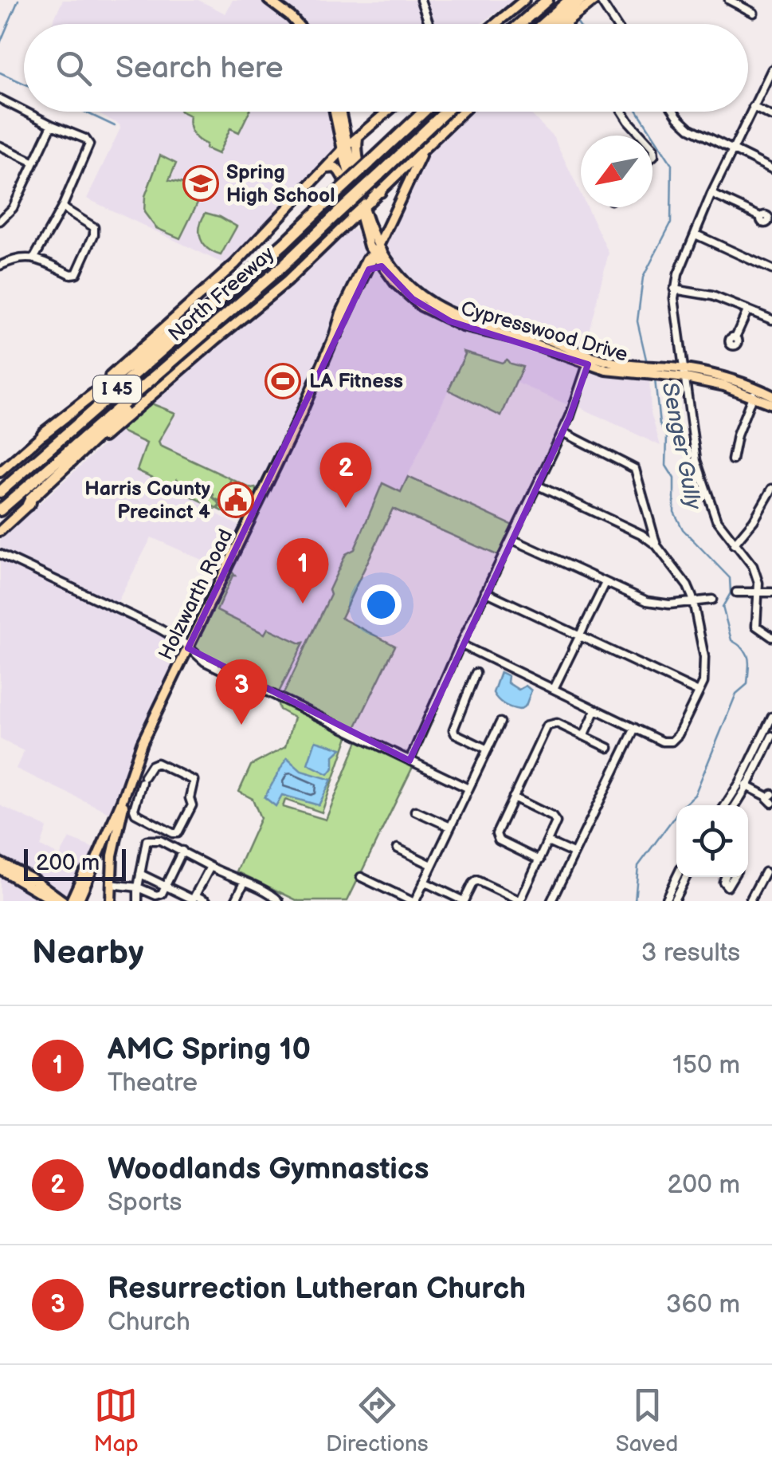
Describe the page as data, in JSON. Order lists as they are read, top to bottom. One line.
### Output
{"streets":{"highway":["North Freeway","I 45"],"main road":["Cypresswood Drive","Holzwarth Road"]},"crossings":[["Cypresswood Drive","Holzwarth Road"]],"water":["Senger Gully"],"places":{"school or university":["Spring High School"],"sports":["LA Fitness"],"public building":["Harris County Precinct 4"]},"scale_bar":"200 m","north":"bottom left","page":{"search":"Search here","pins":["2","1","3"],"scale":"200 m","heading":["Nearby","3 results"],"list":[{"mark":"1","name":"AMC Spring 10","note":"Theatre","value":"150 m"},{"mark":"2","name":"Woodlands Gymnastics","note":"Sports","value":"200 m"},{"mark":"3","name":"Resurrection Lutheran Church","note":"Church","value":"360 m"}],"nav":["Map","Directions","Saved"]}}
